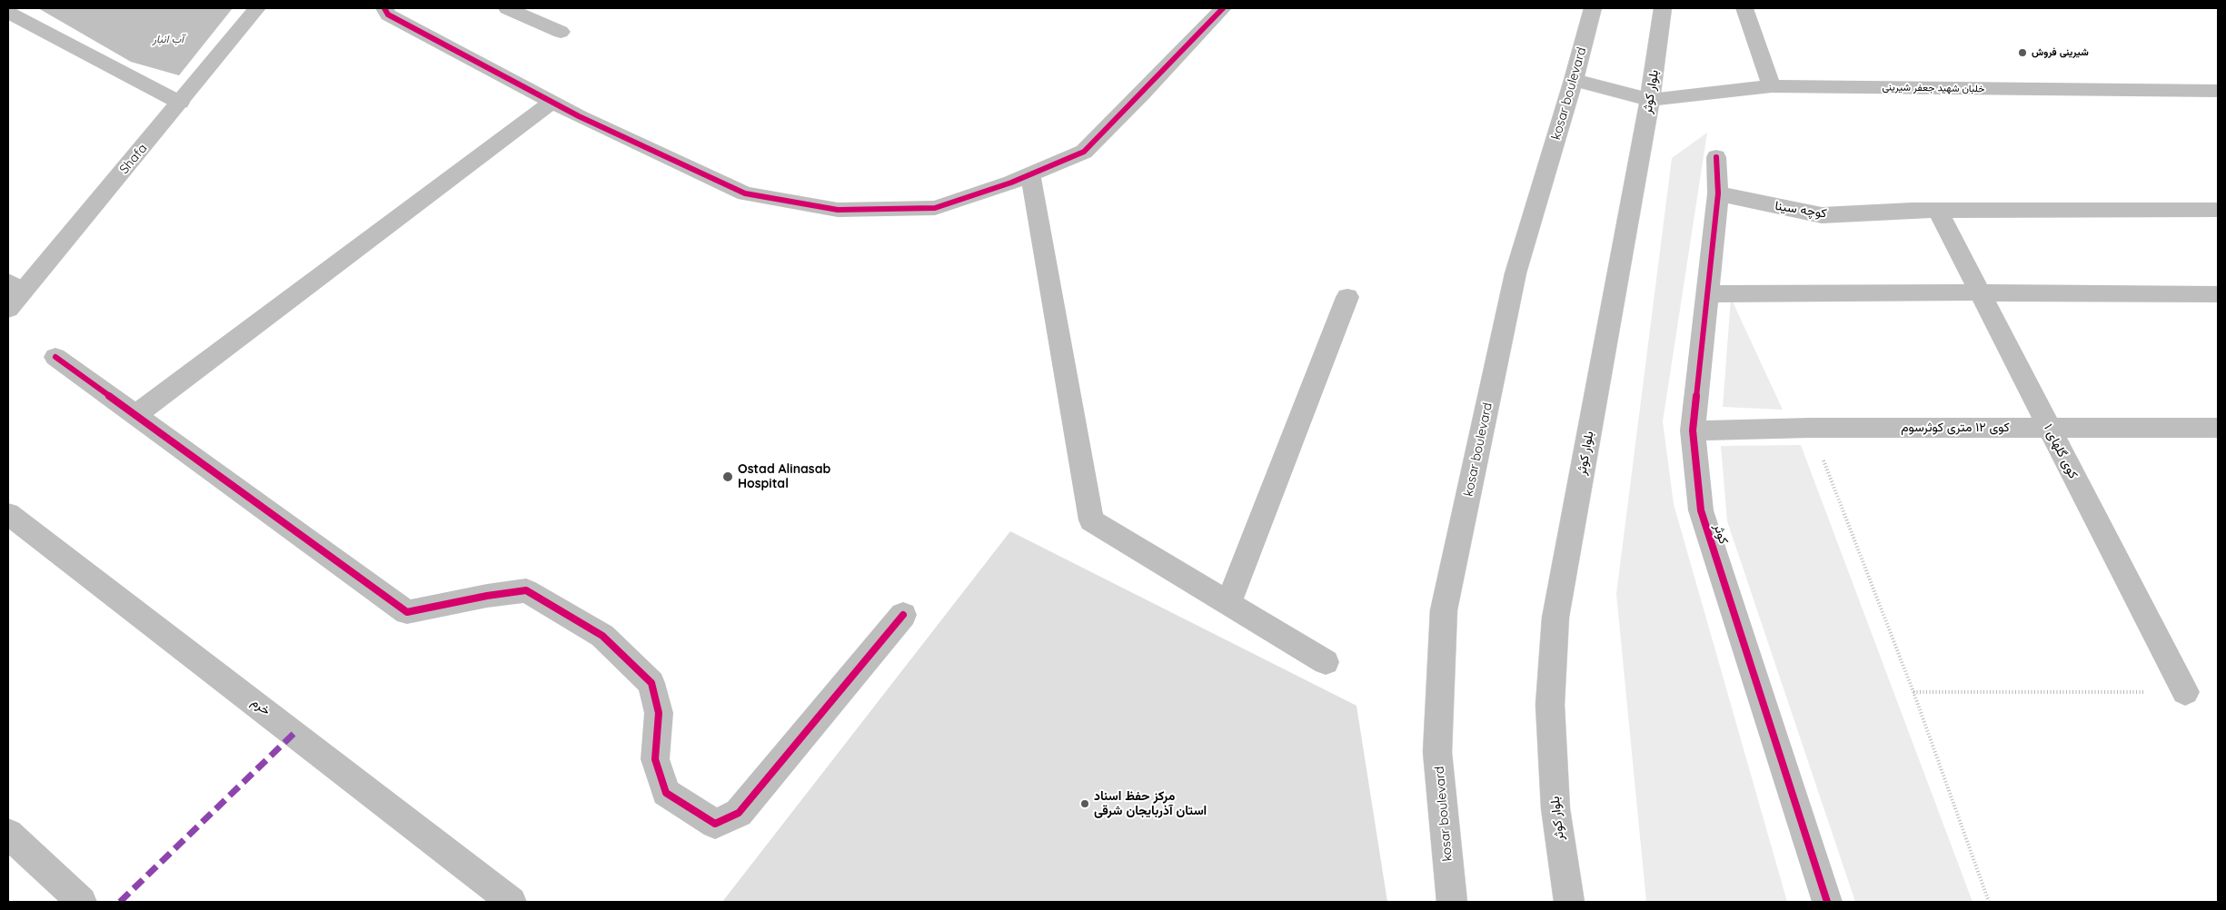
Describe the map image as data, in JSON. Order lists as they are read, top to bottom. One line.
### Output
{"streets":{"street":["خلبان شهید جعفر شیرینی","بلوار کوثر","kosar boulevard","Shafa","کوچه سینا","کوی ۱۲ متری کوثرسوم","کوی گلهای ۱","کوثر","خرم"]},"crossings":[["خلبان شهید جعفر شیرینی","بلوار کوثر"],["کوچه سینا","کوی گلهای ۱"],["کوچه سینا","کوثر"],["کوی ۱۲ متری کوثرسوم","کوی گلهای ۱"],["کوی ۱۲ متری کوثرسوم","کوثر"]],"water":["آب انبار"],"places":["شیرینی فروش","Ostad Alinasab Hospital","مرکز حفظ اسناد استان آذربایجان شرقی"]}
